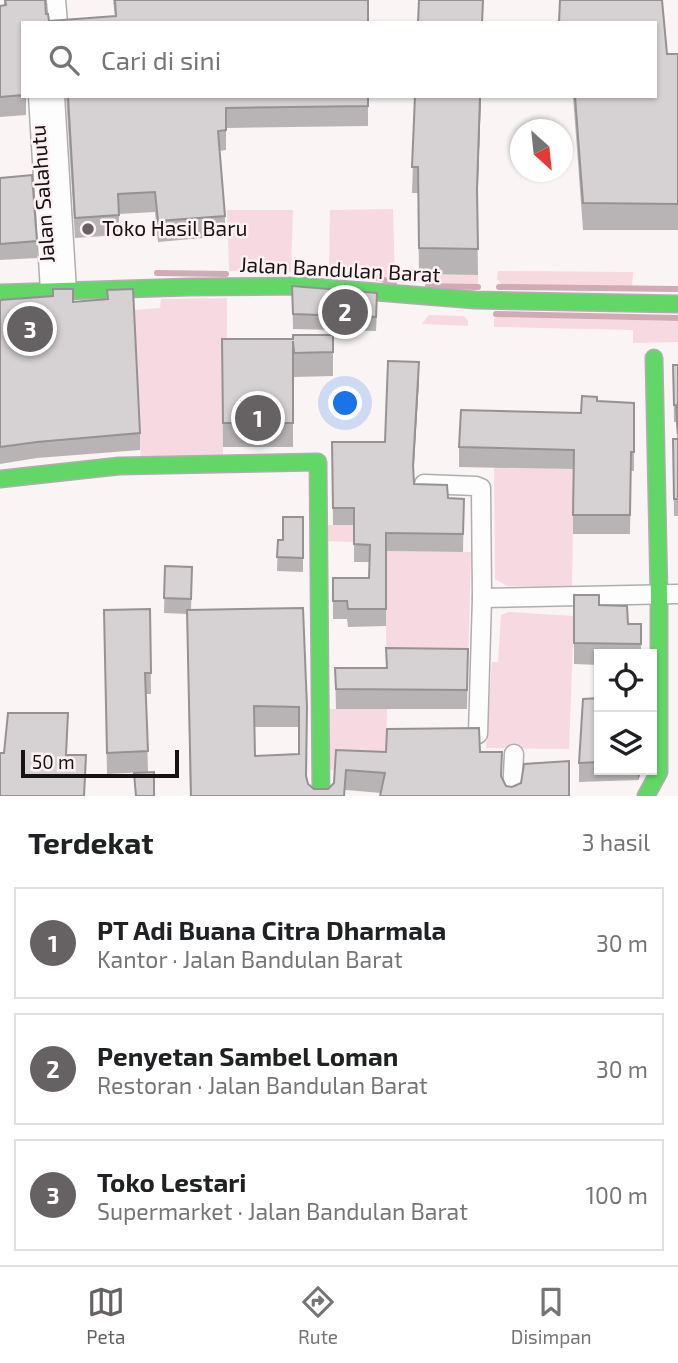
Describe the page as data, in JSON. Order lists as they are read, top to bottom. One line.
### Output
{"streets":{"street":["Jalan Salahutu","Jalan Bandulan Barat"]},"crossings":[["Jalan Salahutu","Jalan Bandulan Barat"]],"places":["Toko Hasil Baru"],"scale_bar":"50 m","north":"bottom right","page":{"search":"Cari di sini","pins":["2","3","1"],"scale":"50 m","heading":["Terdekat","3 hasil"],"list":[{"mark":"1","name":"PT Adi Buana Citra Dharmala","note":"Kantor · Jalan Bandulan Barat","value":"30 m"},{"mark":"2","name":"Penyetan Sambel Loman","note":"Restoran · Jalan Bandulan Barat","value":"30 m"},{"mark":"3","name":"Toko Lestari","note":"Supermarket · Jalan Bandulan Barat","value":"100 m"}],"nav":["Peta","Rute","Disimpan"]}}
